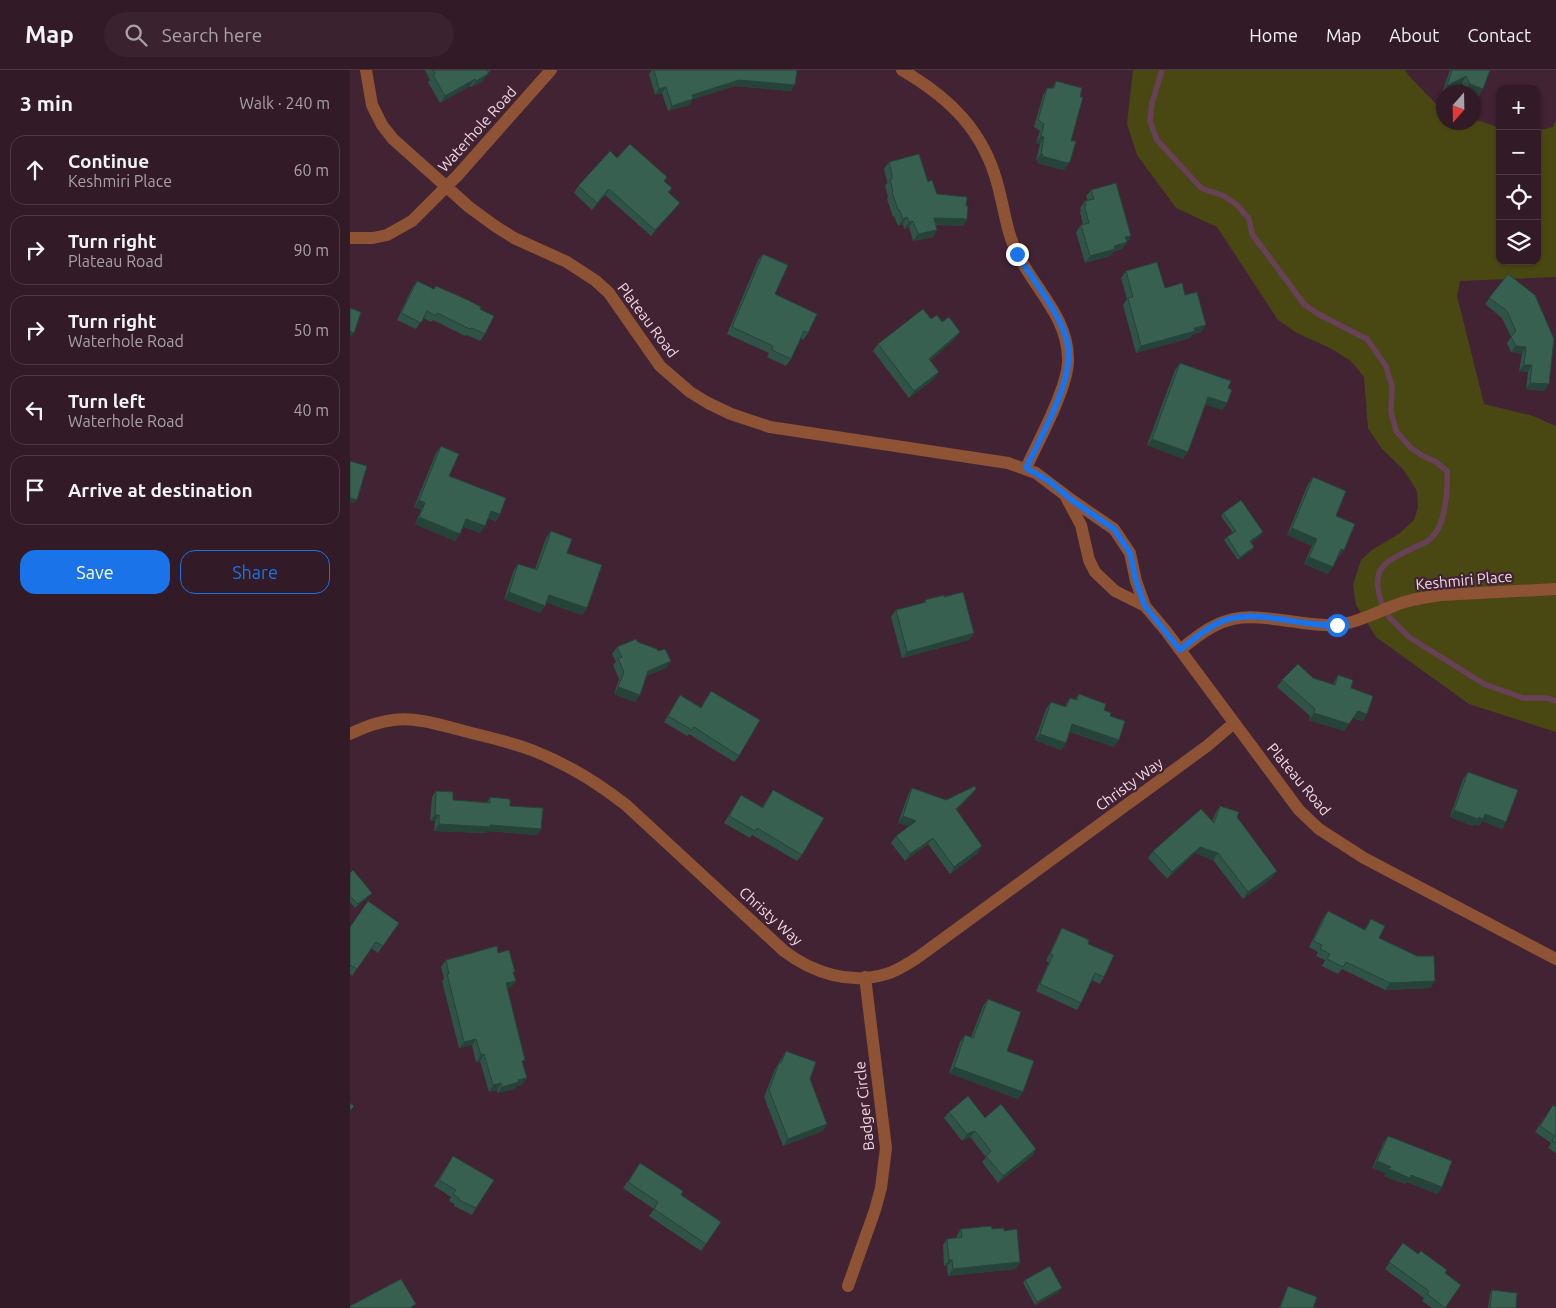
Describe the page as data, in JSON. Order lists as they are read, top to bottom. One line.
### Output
{"streets":{"street":["Waterhole Road","Plateau Road","Keshmiri Place","Christy Way","Badger Circle"]},"crossings":[["Waterhole Road","Plateau Road"],["Plateau Road","Keshmiri Place"],["Plateau Road","Christy Way"],["Christy Way","Badger Circle"]],"north":"bottom","page":{"header":"Map","search":"Search here","nav":["Home","Map","About","Contact"],"heading":["3 min","Walk · 240 m"],"map_buttons":["+","−"],"list":[["Continue","Keshmiri Place","60 m"],["Turn right","Plateau Road","90 m"],["Turn right","Waterhole Road","50 m"],["Turn left","Waterhole Road","40 m"],"Arrive at destination"],"buttons":["Save","Share"]}}
